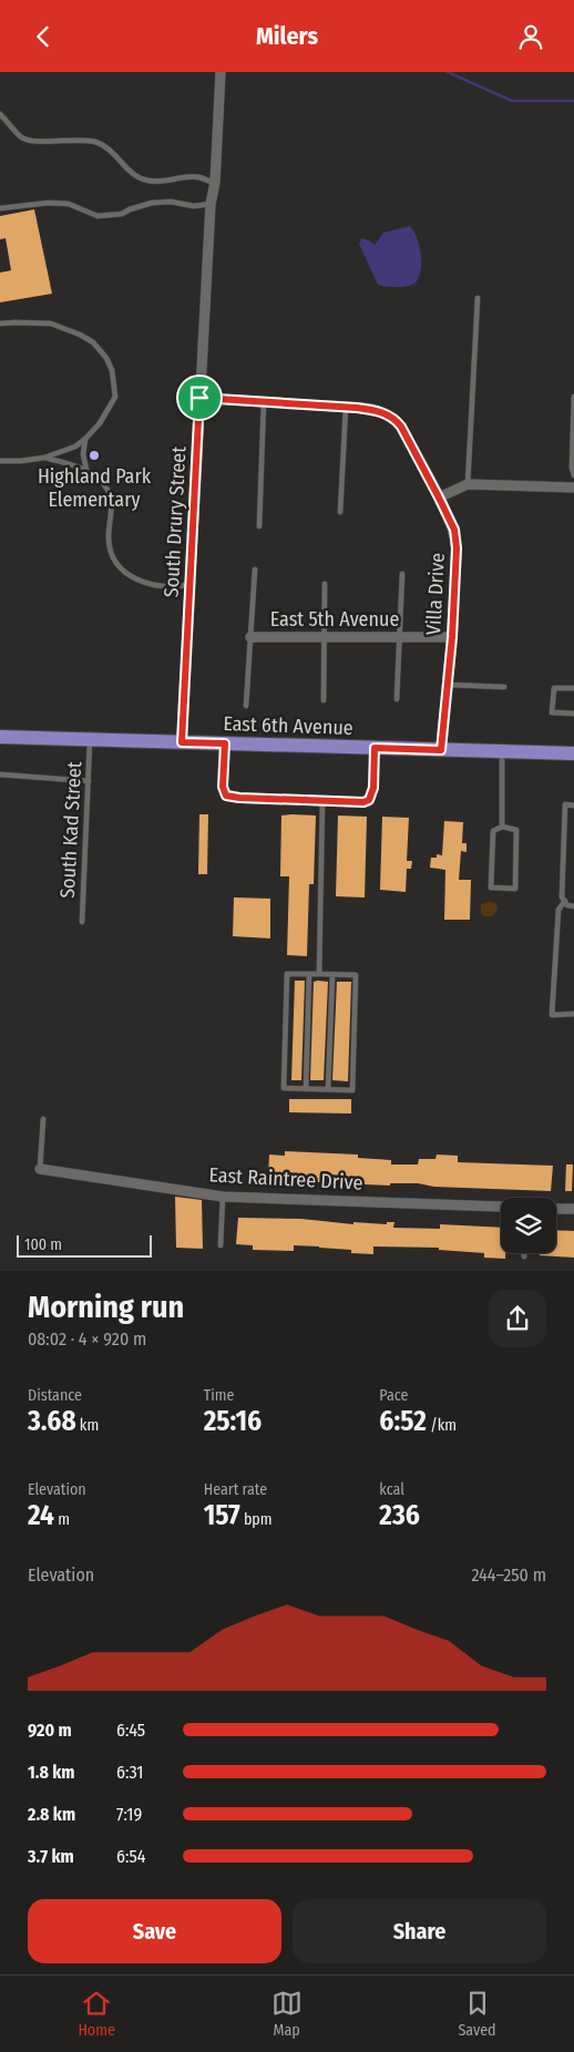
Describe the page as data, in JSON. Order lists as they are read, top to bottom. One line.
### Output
{"streets":{"main road":["East 6th Avenue"],"street":["South Drury Street","Villa Drive","East 5th Avenue","East Raintree Drive"],"lane":["South Kad Street"]},"crossings":[["South Drury Street","Villa Drive"],["South Drury Street","East 6th Avenue"],["Villa Drive","East 5th Avenue"],["Villa Drive","East 6th Avenue"],["East 6th Avenue","South Kad Street"]],"places":["Highland Park Elementary"],"scale_bar":"100 m","page":{"header":"Milers","scale":"100 m","heading":["Morning run","08:02 · 4 × 920 m"],"stats":[["Distance","3.68 km"],["Time","25:16"],["Pace","6:52 /km"],["Elevation","24 m"],["Heart rate","157 bpm"],["kcal","236"]],"chart":["Elevation","244–250 m"],"list":[{"name":"920 m","note":"6:45"},{"name":"1.8 km","note":"6:31"},{"name":"2.8 km","note":"7:19"},{"name":"3.7 km","note":"6:54"}],"buttons":["Save","Share"],"tabs":["Home","Map","Saved"]}}
